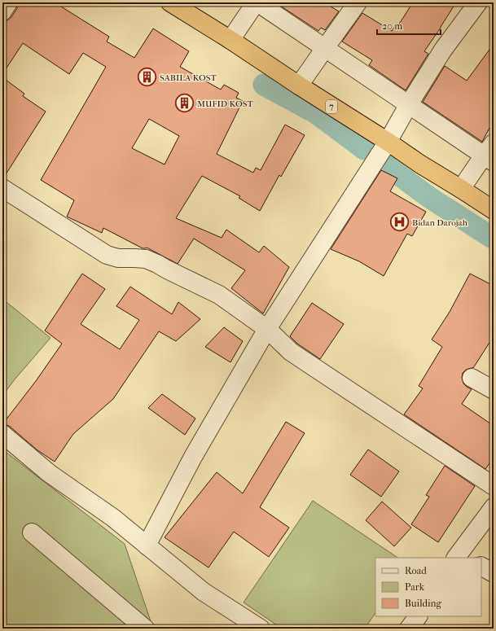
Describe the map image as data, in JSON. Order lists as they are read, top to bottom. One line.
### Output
{"streets":{"highway":["7"]},"places":{"building":["SABILA KOST","MUFID KOST"],"hospital":["Bidan Darojah"]},"legend":["Road","Park","Building"],"scale_bar":"20 m"}
